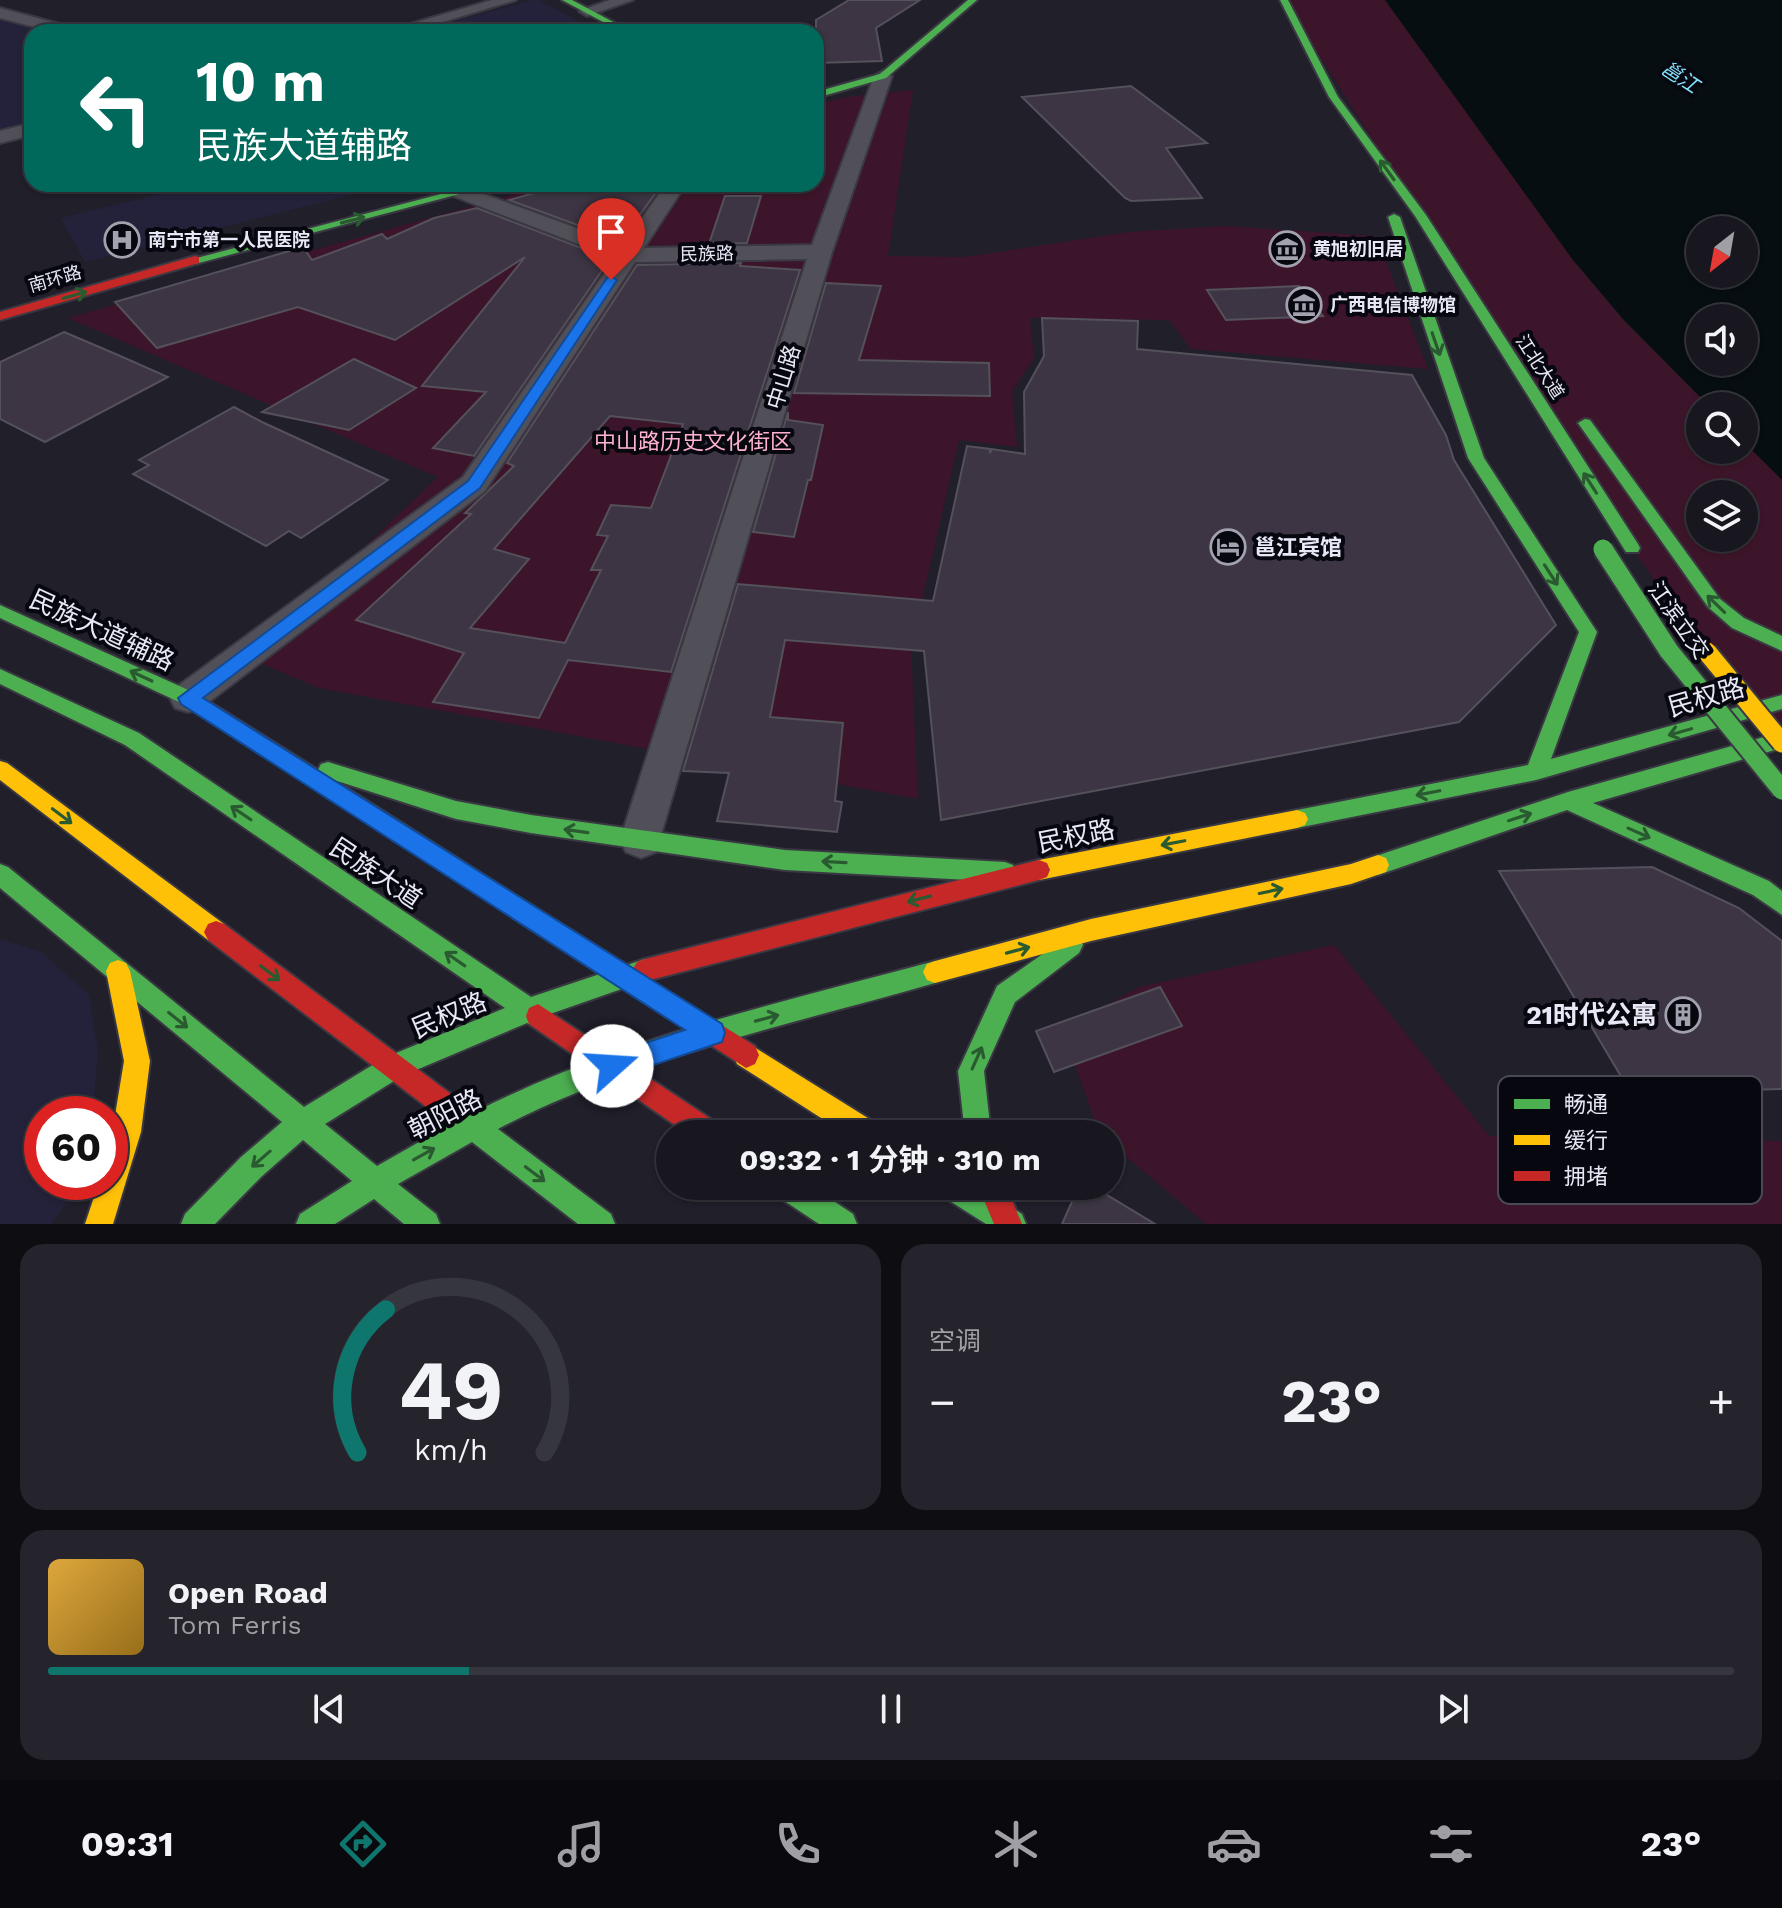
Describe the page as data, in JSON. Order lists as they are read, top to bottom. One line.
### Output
{"streets":{"main road":["南环路","江北大道","江滨立交","民族大道辅路","民权路","民族大道","朝阳路"],"street":["民族路","中山路"]},"crossings":[["民族路","南环路"],["民族路","中山路"],["民族大道辅路","民权路"],["民权路","民族大道"],["民族大道","朝阳路"]],"water":["邕江"],"parks":["中山路历史文化街区"],"places":{"hospital":["南宁市第一人民医院"],"museum":["黄旭初旧居","广西电信博物馆"],"hotel":["邕江宾馆"],"building":["21时代公寓"]},"legend":["畅通","缓行","拥堵"],"north":"bottom left","page":{"turn":["10 m","民族大道辅路"],"limit":"60","trip":"09:32 · 1 分钟 · 310 m","tile":"空调","heat":["−","23°","+"],"song":["Open Road","Tom Ferris"],"tabs":["09:31","23°"],"gauge":["49","km/h"]}}
